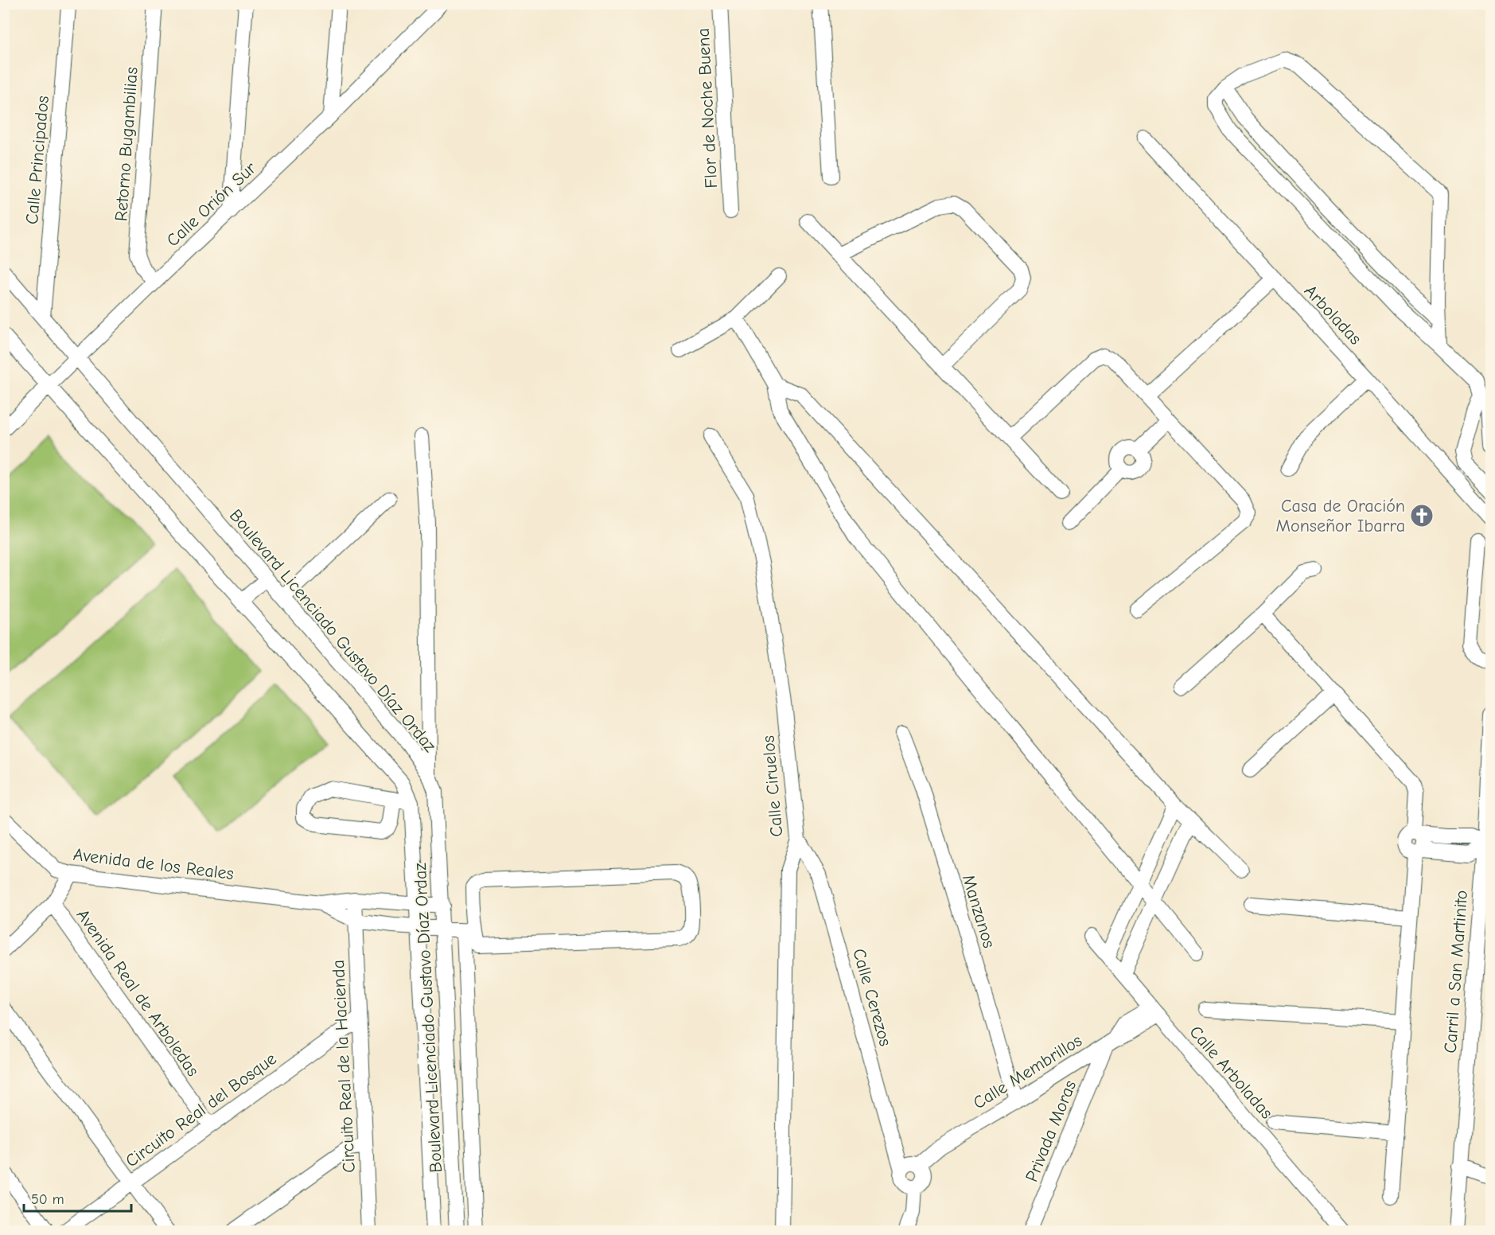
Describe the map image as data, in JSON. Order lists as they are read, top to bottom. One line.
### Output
{"streets":{"street":["Flor de Noche Buena","Retorno Bugambilias","Calle Principados","Calle Orión Sur","Arboladas","Boulevard Licenciado Gustavo Díaz Ordaz","Calle Ciruelos","Avenida de los Reales","Manzanos","Carril a San Martinito","Avenida Real de Arboledas","Calle Cerezos","Circuito Real de la Hacienda","Calle Membrillos","Calle Arboladas","Circuito Real del Bosque","Privada Moras"]},"crossings":[["Retorno Bugambilias","Calle Orión Sur"],["Calle Principados","Boulevard Licenciado Gustavo Díaz Ordaz"],["Calle Orión Sur","Boulevard Licenciado Gustavo Díaz Ordaz"],["Boulevard Licenciado Gustavo Díaz Ordaz","Avenida de los Reales"],["Calle Ciruelos","Calle Cerezos"],["Avenida de los Reales","Circuito Real de la Hacienda"],["Manzanos","Calle Membrillos"],["Avenida Real de Arboledas","Circuito Real del Bosque"],["Calle Cerezos","Calle Membrillos"],["Circuito Real de la Hacienda","Circuito Real del Bosque"],["Calle Membrillos","Calle Arboladas"],["Calle Membrillos","Privada Moras"]],"places":{"church":["Casa de Oración Monseñor Ibarra"]},"scale_bar":"50 m"}
